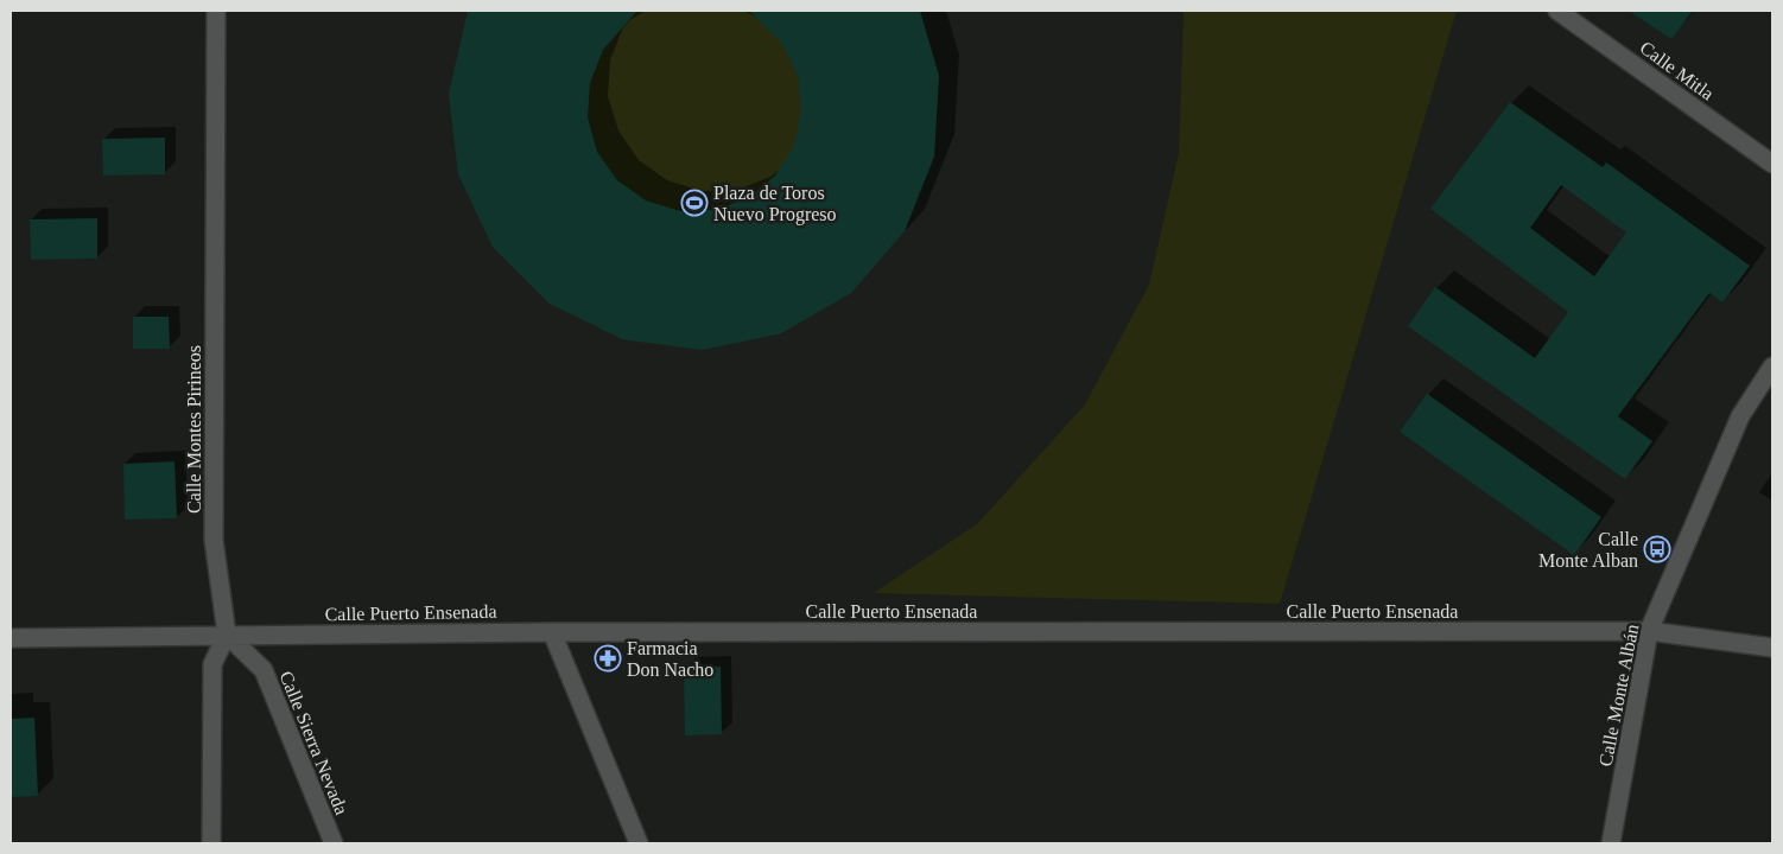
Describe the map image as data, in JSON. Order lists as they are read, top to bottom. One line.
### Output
{"streets":{"street":["Calle Mitla","Calle Montes Pirineos","Calle Puerto Ensenada","Calle Monte Albán","Calle Sierra Nevada"]},"crossings":[["Calle Montes Pirineos","Calle Puerto Ensenada"],["Calle Montes Pirineos","Calle Sierra Nevada"],["Calle Puerto Ensenada","Calle Monte Albán"],["Calle Puerto Ensenada","Calle Sierra Nevada"]],"places":{"sports":["Plaza de Toros Nuevo Progreso"],"bus stop":["Calle Monte Alban"],"pharmacy":["Farmacia Don Nacho"]}}
